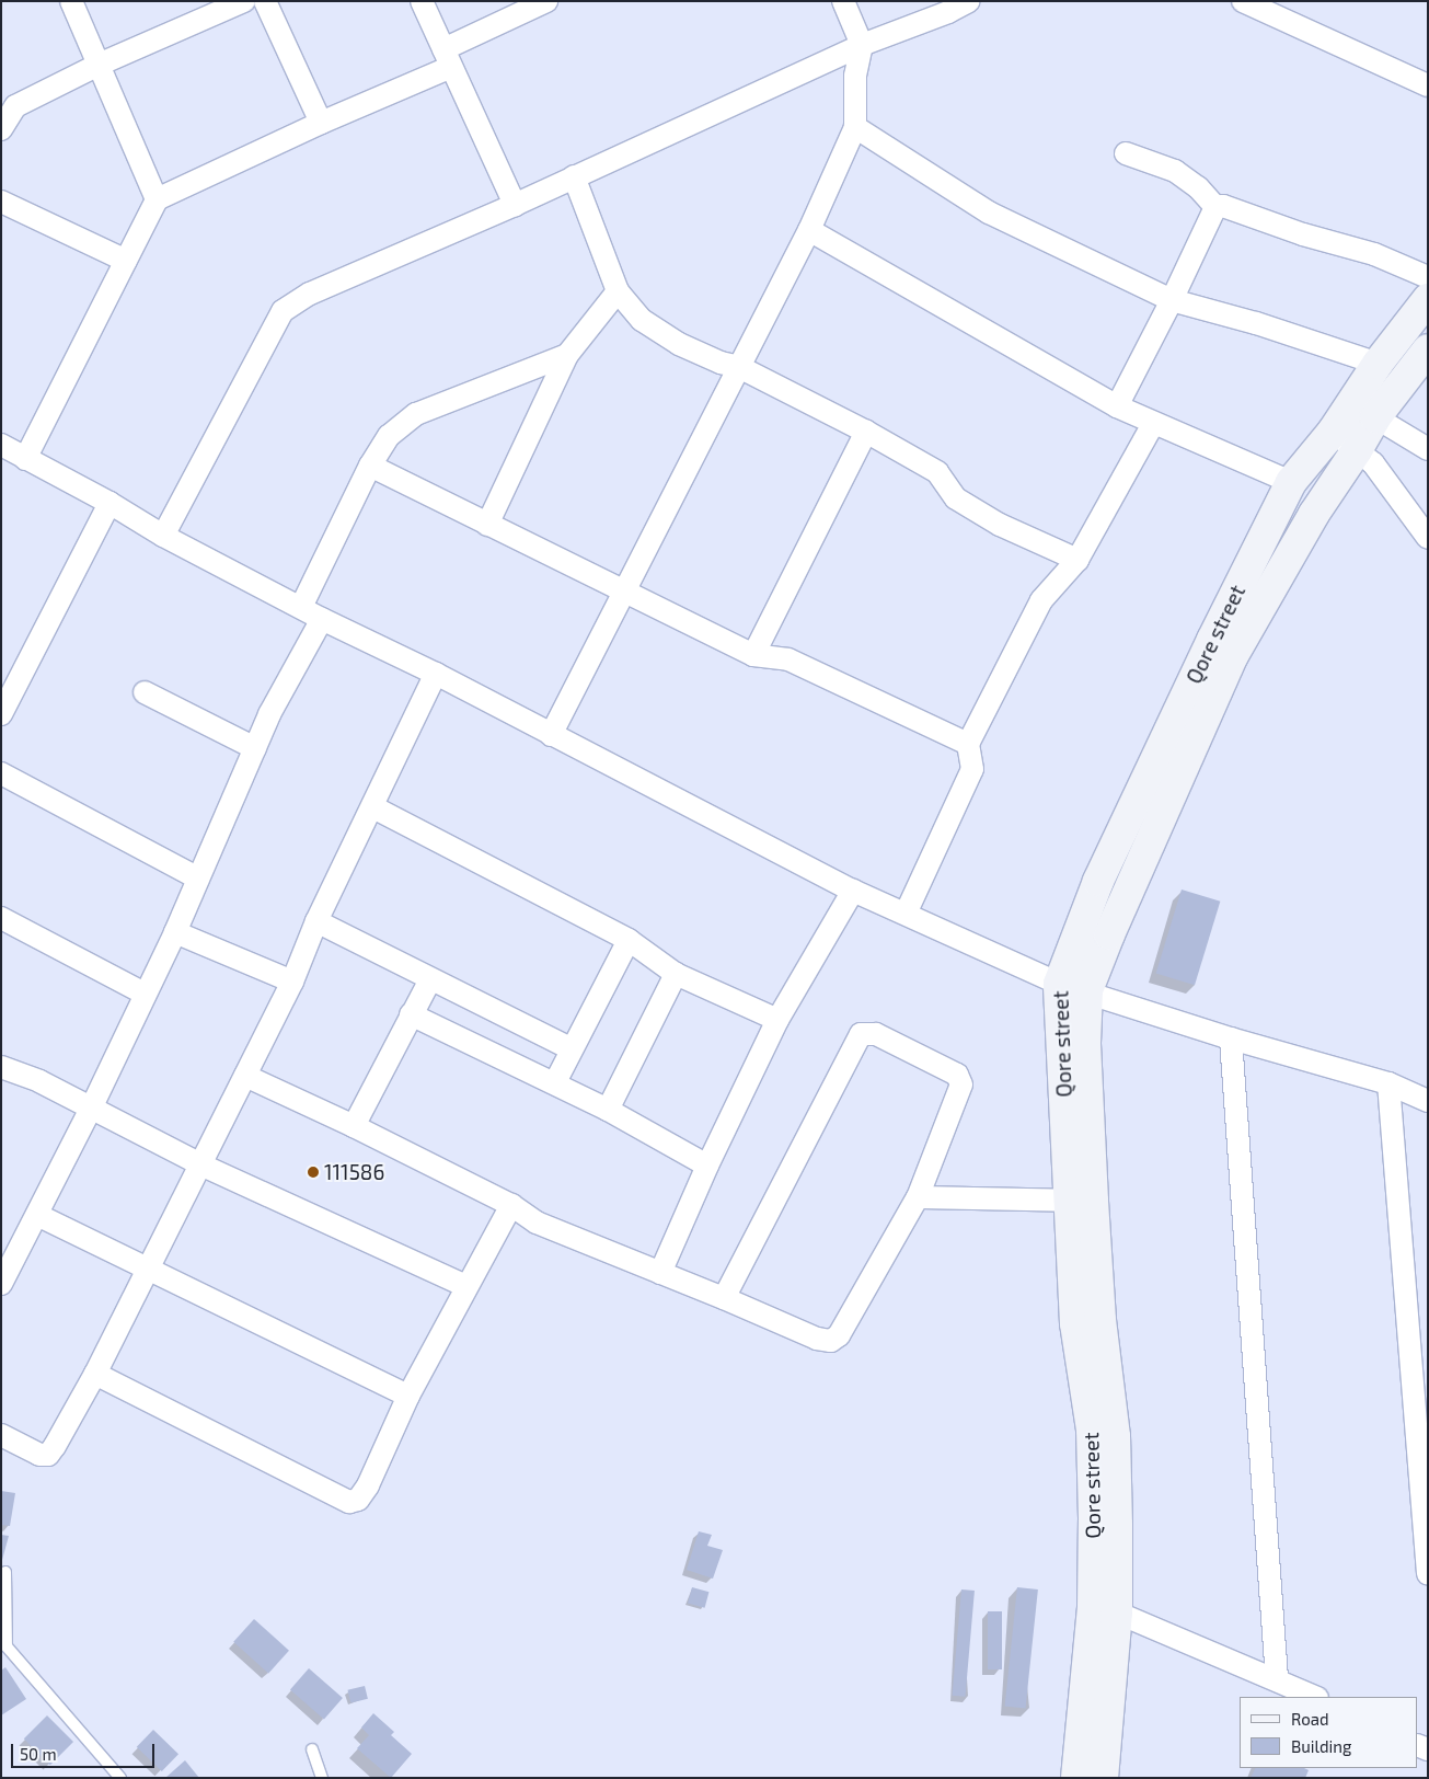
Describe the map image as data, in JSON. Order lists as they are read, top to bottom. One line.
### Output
{"streets":{"street":["Qore street"]},"places":["111586"],"legend":["Road","Building"],"scale_bar":"50 m"}
